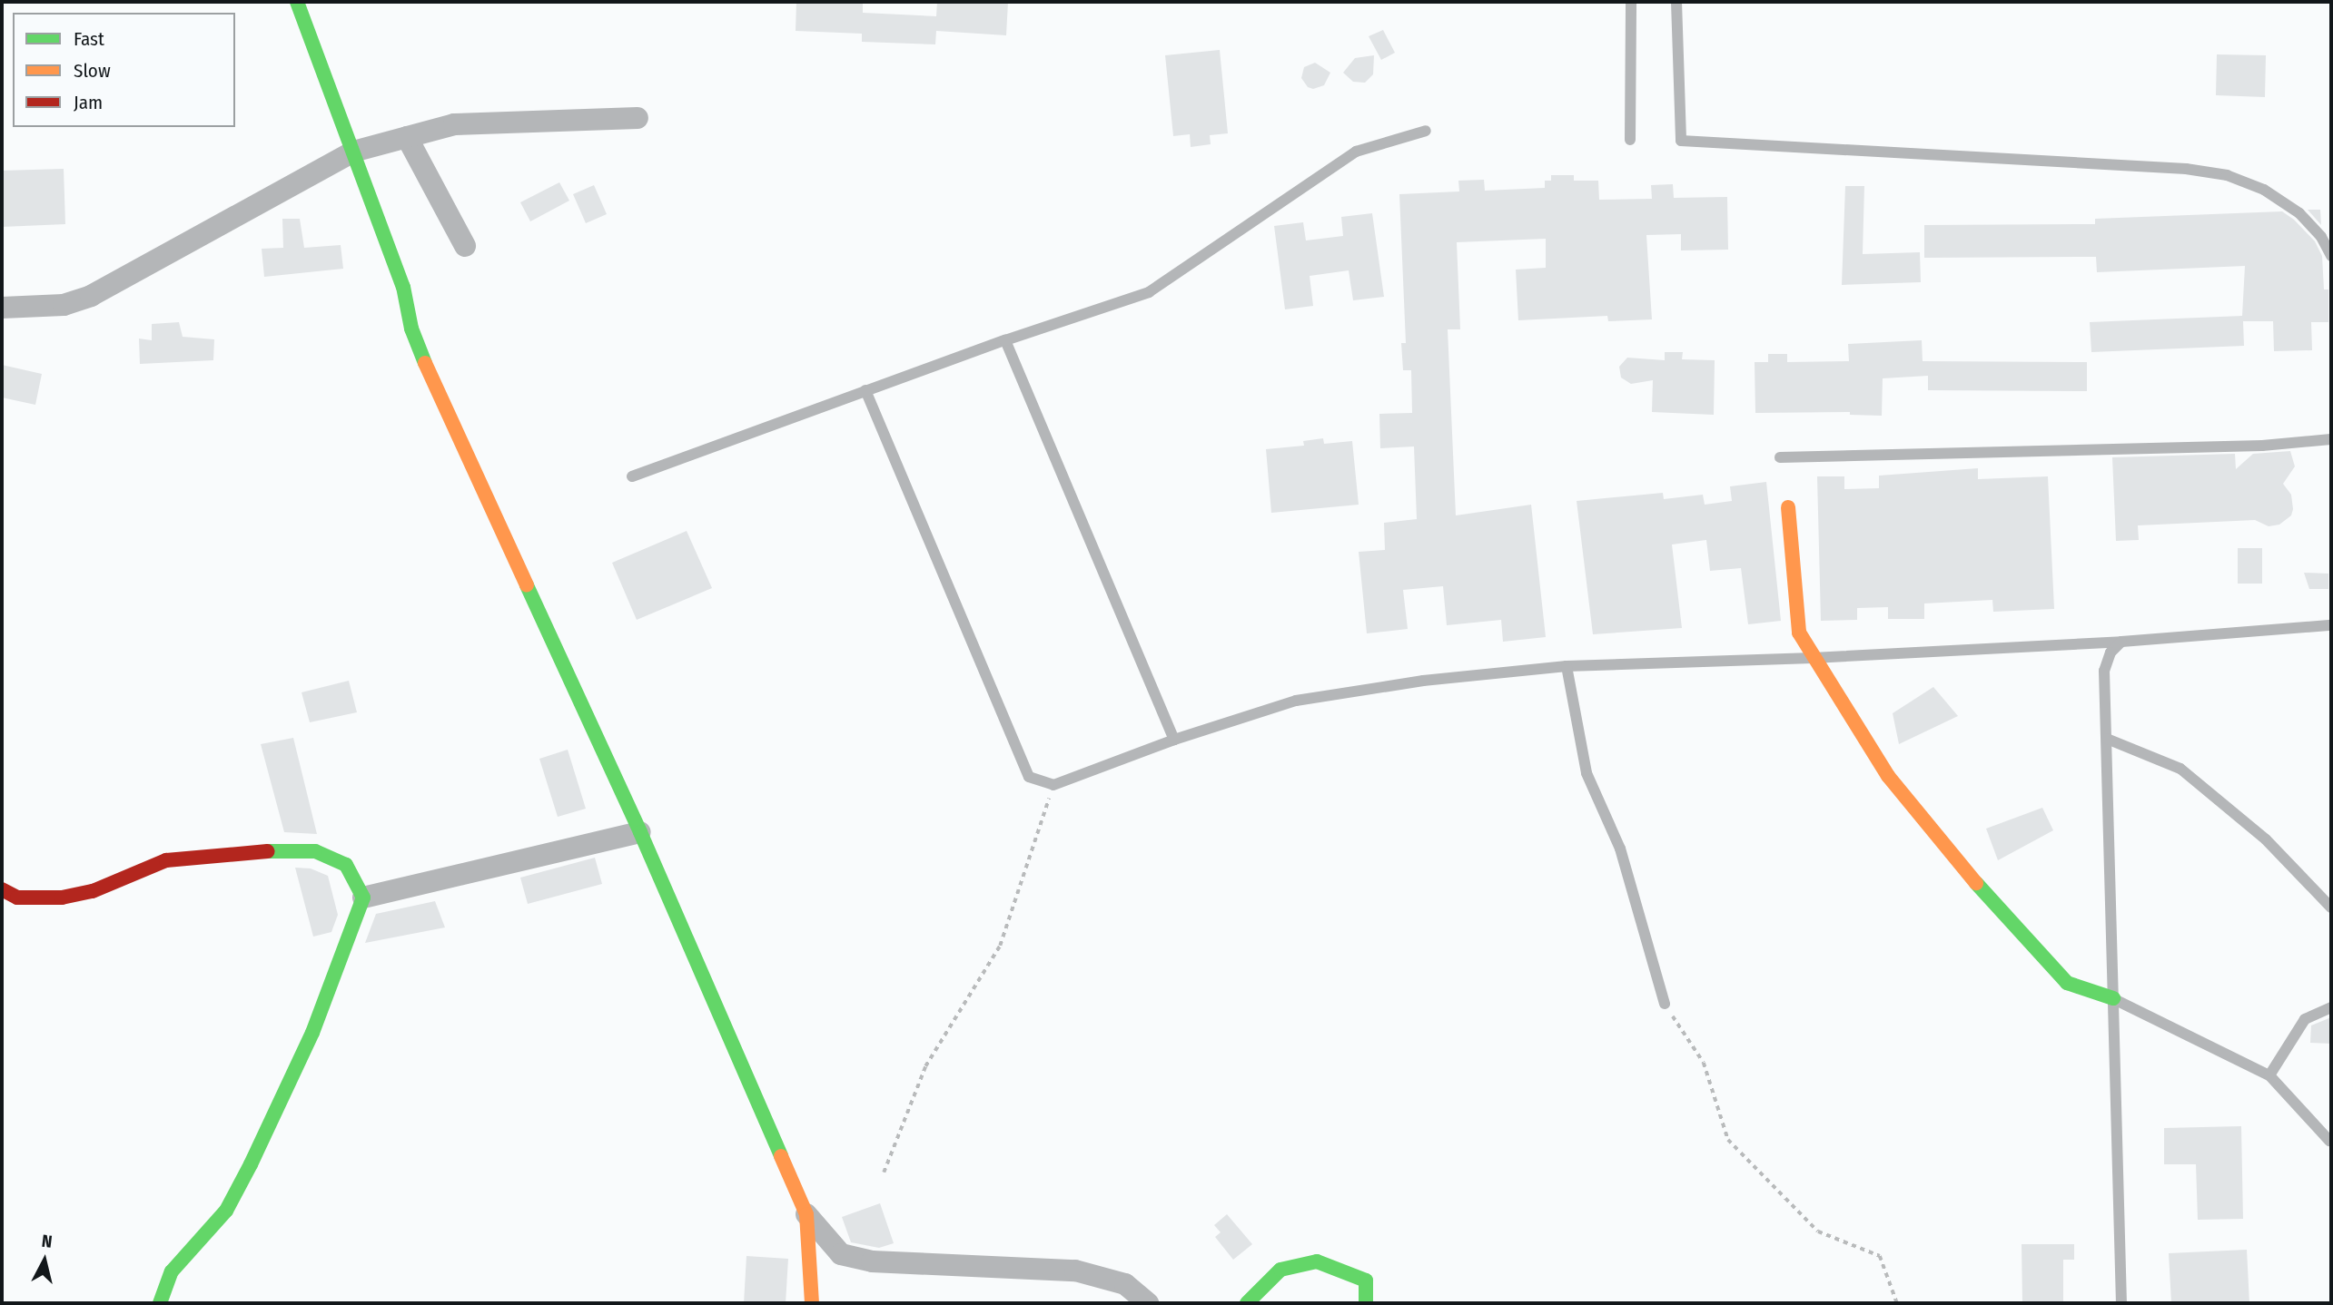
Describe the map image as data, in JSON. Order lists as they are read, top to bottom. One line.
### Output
{"legend":["Fast","Slow","Jam"],"north":"top"}
